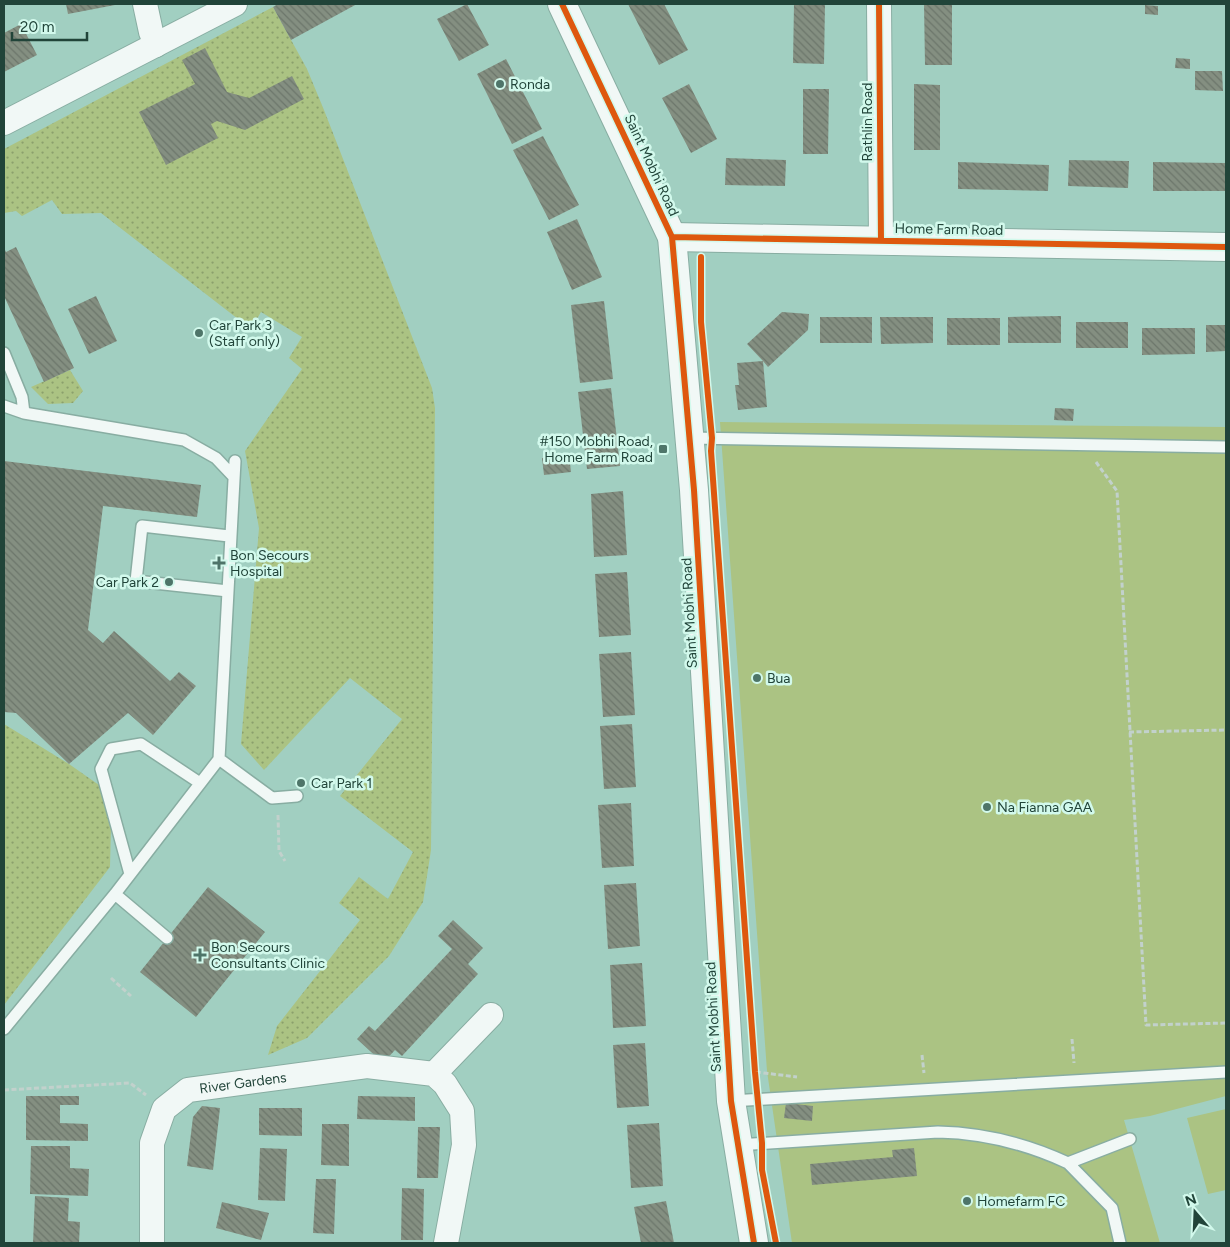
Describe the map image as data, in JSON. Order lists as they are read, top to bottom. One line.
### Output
{"streets":{"main road":["Saint Mobhi Road","Home Farm Road"],"street":["Rathlin Road","River Gardens"]},"crossings":[["Rathlin Road","Home Farm Road"],["Saint Mobhi Road","Home Farm Road"]],"places":{"other":["Ronda","Car Park 3 (Staff only)","Car Park 2","Bua","Car Park 1","Na Fianna GAA","Homefarm FC"],"transit":["#150 Mobhi Road, Home Farm Road"],"health":["Bon Secours Hospital","Bon Secours Consultants Clinic"]},"scale_bar":"20 m","north":"top"}
